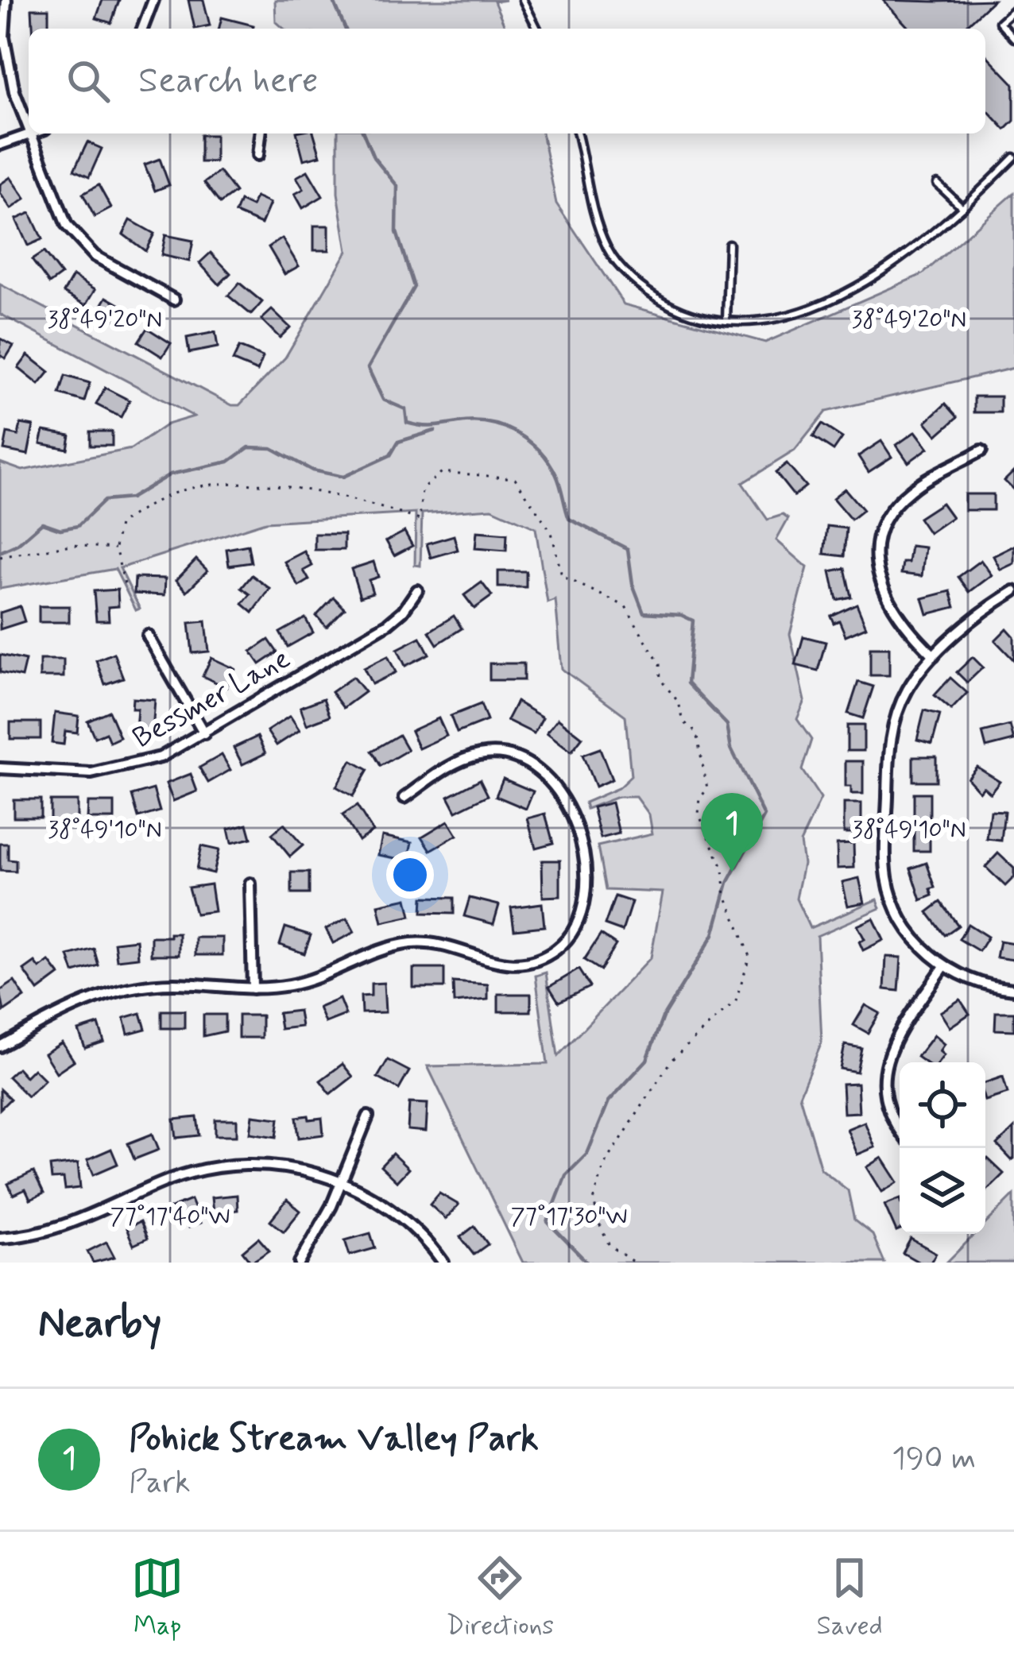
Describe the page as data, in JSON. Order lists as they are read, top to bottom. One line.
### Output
{"streets":{"street":["Bessmer Lane"]},"page":{"search":"Search here","pins":"1","heading":"Nearby","list":[{"mark":"1","name":"Pohick Stream Valley Park","note":"Park","value":"190 m"}],"nav":["Map","Directions","Saved"]},"coordinates":["38°49'20\"N","38°49'10\"N","77°17'40\"W","77°17'30\"W"]}
